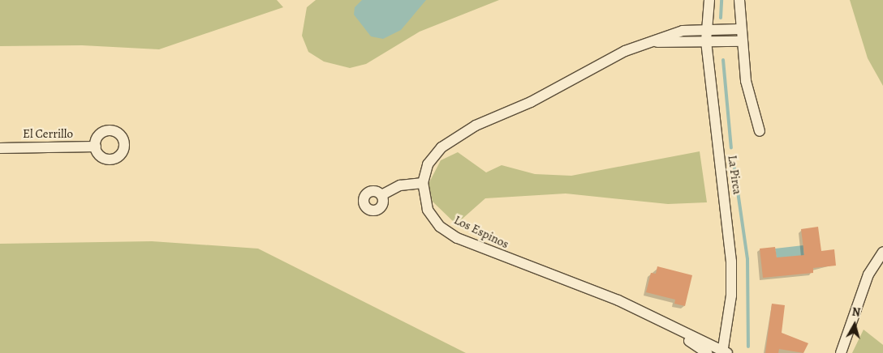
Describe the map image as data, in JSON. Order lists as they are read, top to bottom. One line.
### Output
{"streets":{"street":["El Cerrillo","La Pirca","Los Espinos"]},"crossings":[["La Pirca","Los Espinos"]],"north":"top"}
